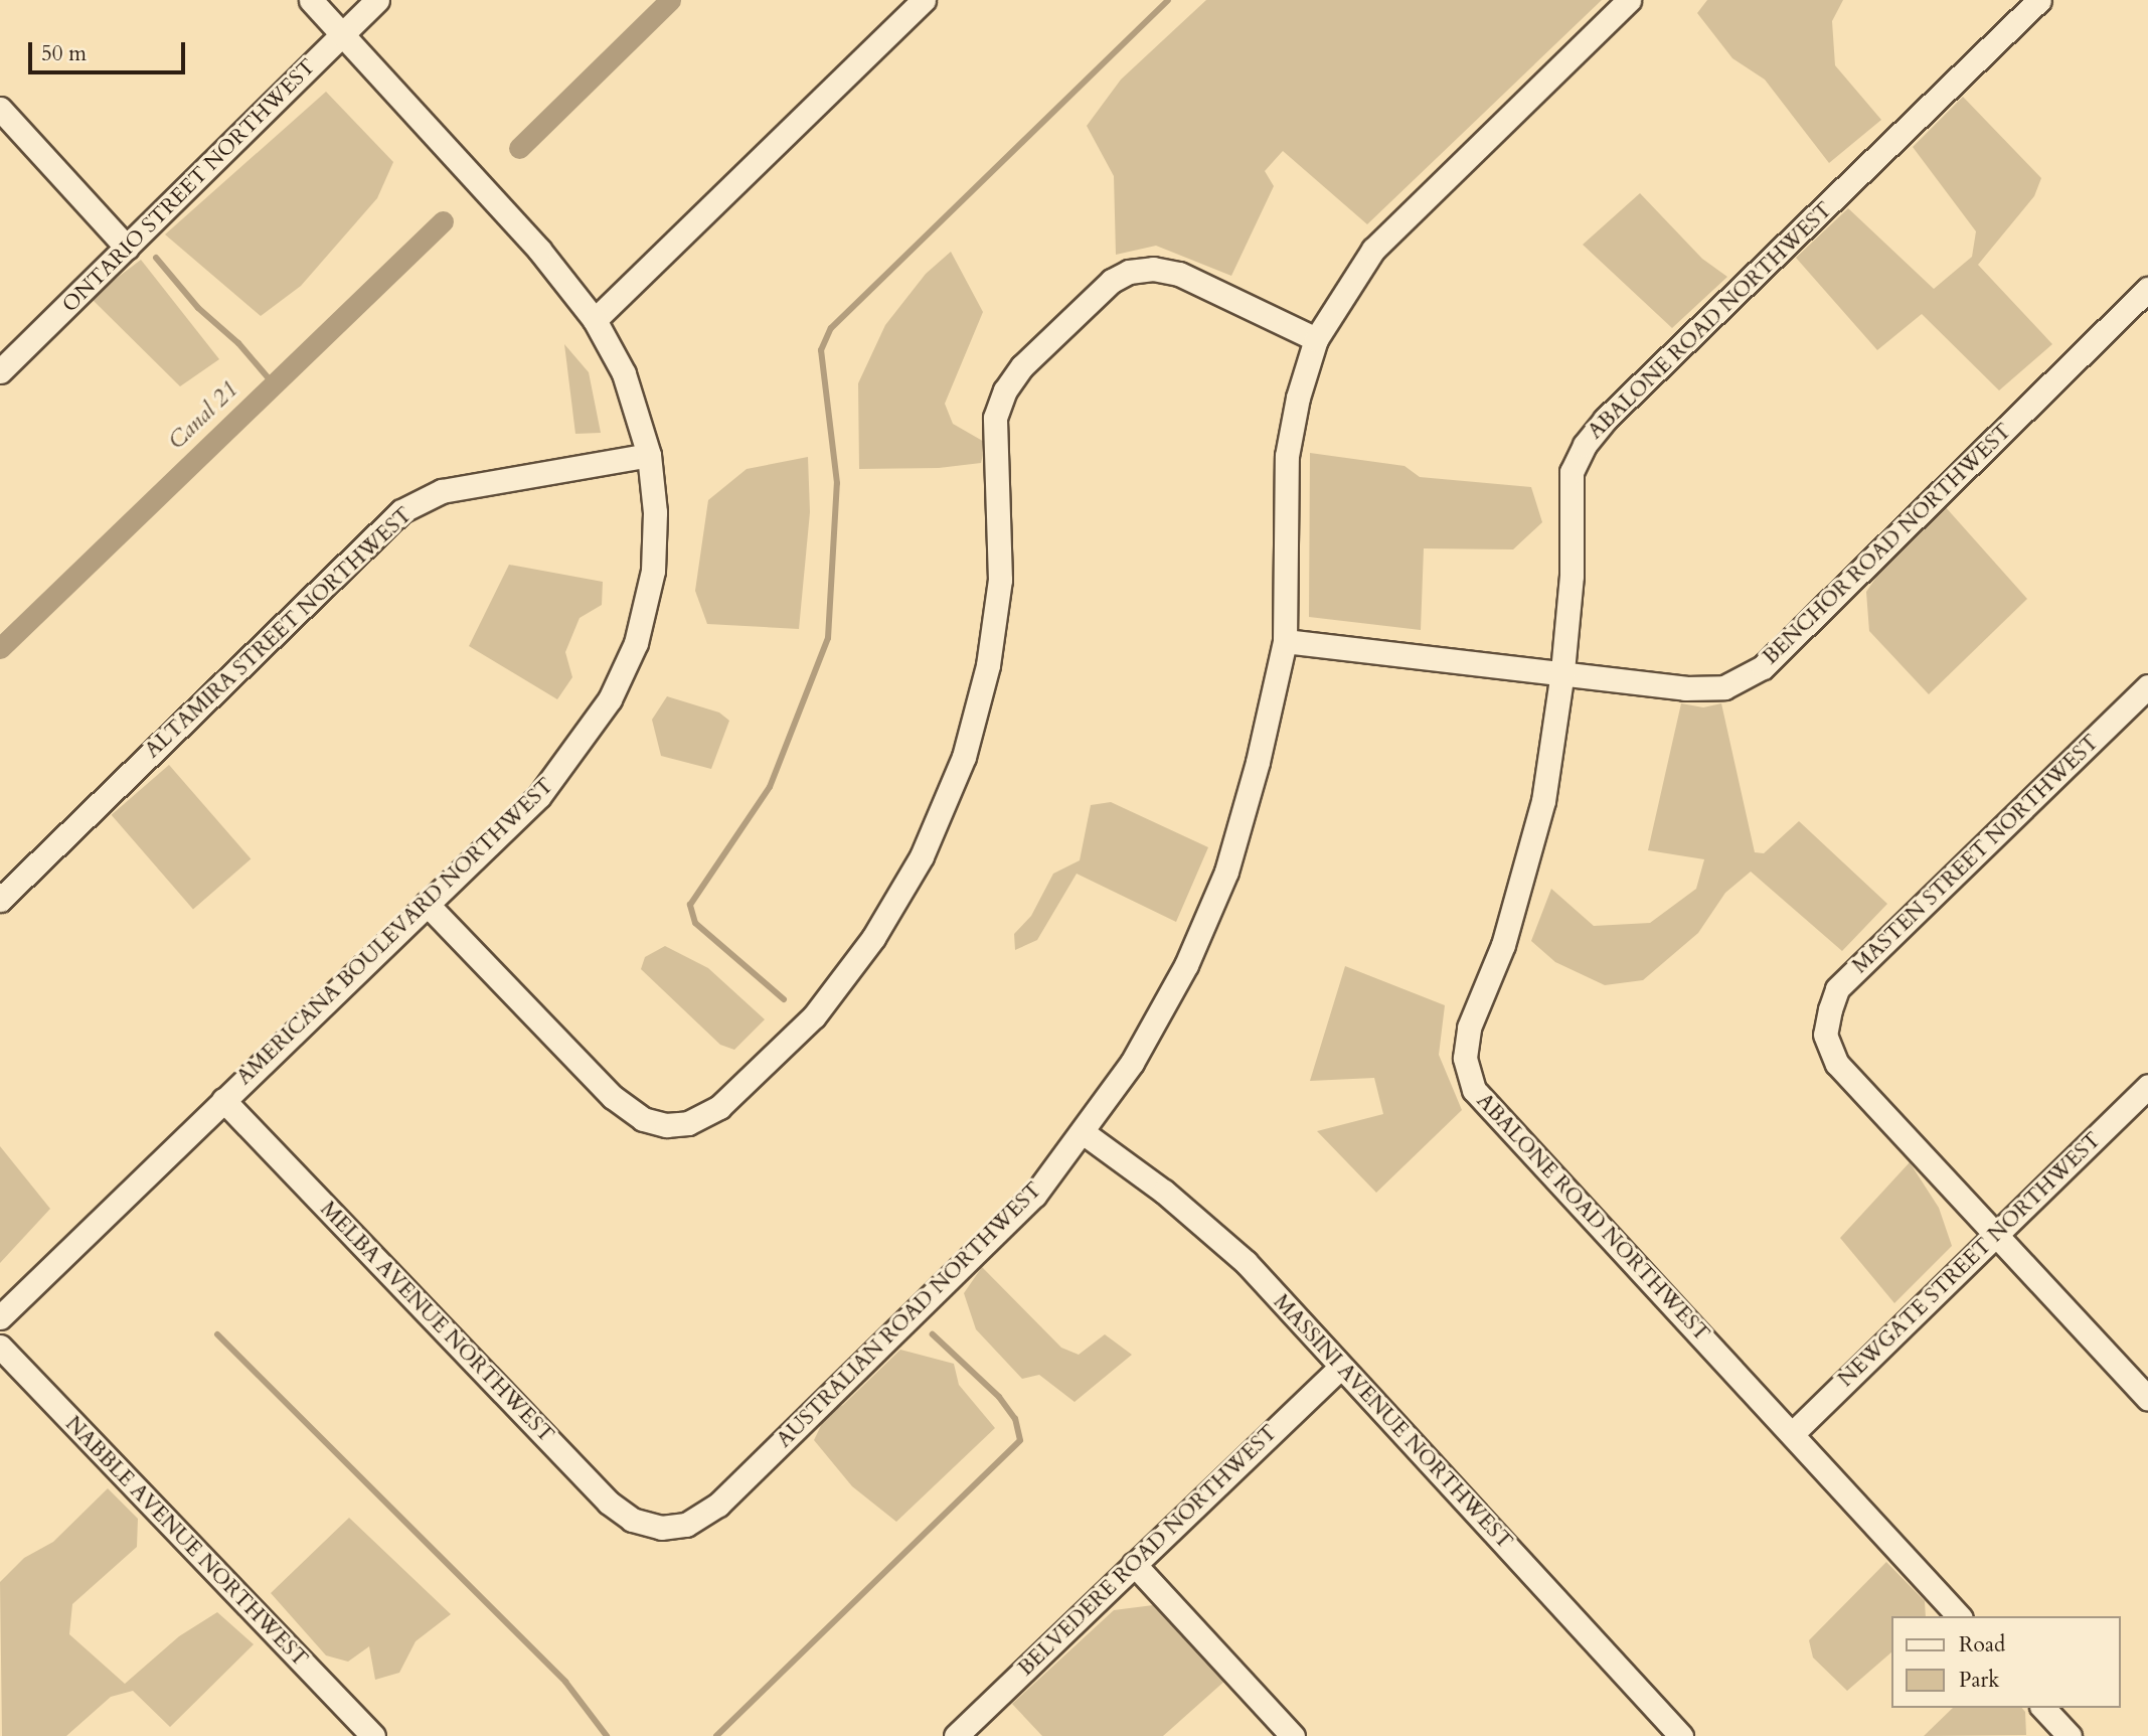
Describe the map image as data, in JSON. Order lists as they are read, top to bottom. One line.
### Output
{"streets":{"street":["ONTARIO STREET NORTHWEST","ABALONE ROAD NORTHWEST","BENCHOR ROAD NORTHWEST","ALTAMIRA STREET NORTHWEST","MASTEN STREET NORTHWEST","AMERICANA BOULEVARD NORTHWEST","NEWGATE STREET NORTHWEST","AUSTRALIAN ROAD NORTHWEST","MELBA AVENUE NORTHWEST","MASSINI AVENUE NORTHWEST","NABBLE AVENUE NORTHWEST","BELVEDERE ROAD NORTHWEST"]},"crossings":[["ONTARIO STREET NORTHWEST","AMERICANA BOULEVARD NORTHWEST"],["ABALONE ROAD NORTHWEST","BENCHOR ROAD NORTHWEST"],["ABALONE ROAD NORTHWEST","NEWGATE STREET NORTHWEST"],["BENCHOR ROAD NORTHWEST","AUSTRALIAN ROAD NORTHWEST"],["ALTAMIRA STREET NORTHWEST","AMERICANA BOULEVARD NORTHWEST"],["MASTEN STREET NORTHWEST","NEWGATE STREET NORTHWEST"],["AMERICANA BOULEVARD NORTHWEST","MELBA AVENUE NORTHWEST"],["AUSTRALIAN ROAD NORTHWEST","MELBA AVENUE NORTHWEST"],["AUSTRALIAN ROAD NORTHWEST","MASSINI AVENUE NORTHWEST"],["MASSINI AVENUE NORTHWEST","BELVEDERE ROAD NORTHWEST"]],"water":["Canal 21"],"legend":["Road","Park"],"scale_bar":"50 m"}
